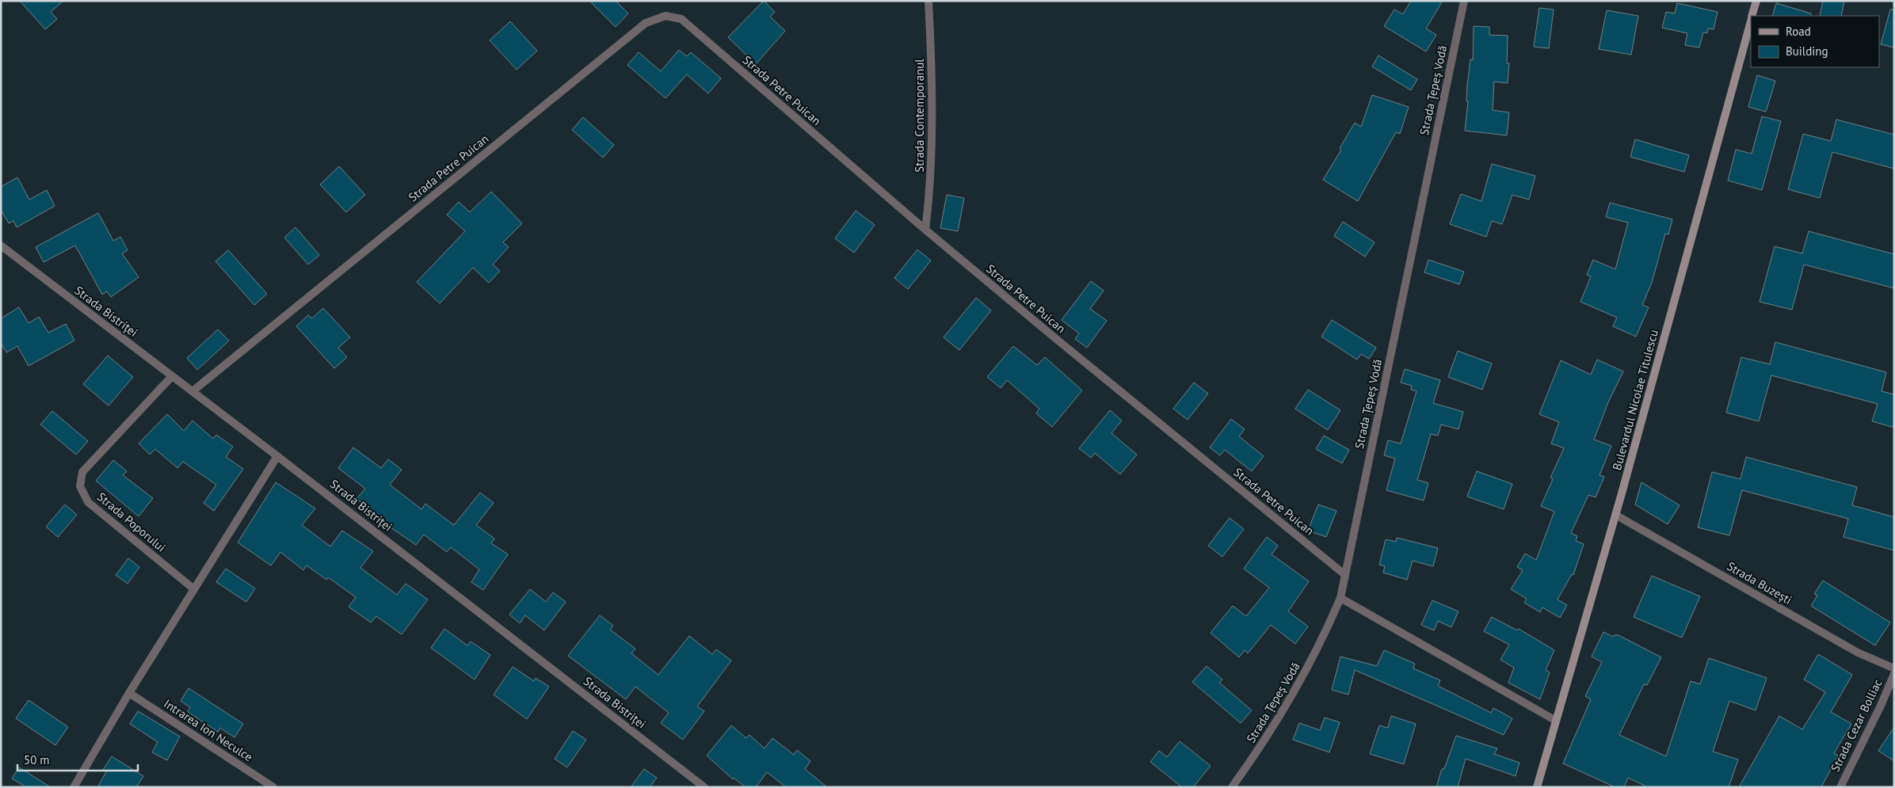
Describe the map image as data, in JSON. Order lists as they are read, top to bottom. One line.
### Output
{"streets":{"street":["Strada Petre Puican","Strada Țepeș Vodă","Strada Contemporanul","Strada Bistriței","Bulevardul Nicolae Titulescu","Strada Poporului","Strada Buzești","Strada Cezar Bolliac","Intrarea Ion Neculce"]},"crossings":[["Strada Petre Puican","Strada Țepeș Vodă"],["Strada Petre Puican","Strada Contemporanul"],["Strada Petre Puican","Strada Bistriței"],["Strada Bistriței","Strada Poporului"],["Bulevardul Nicolae Titulescu","Strada Buzești"]],"legend":["Road","Building"],"scale_bar":"50 m"}
